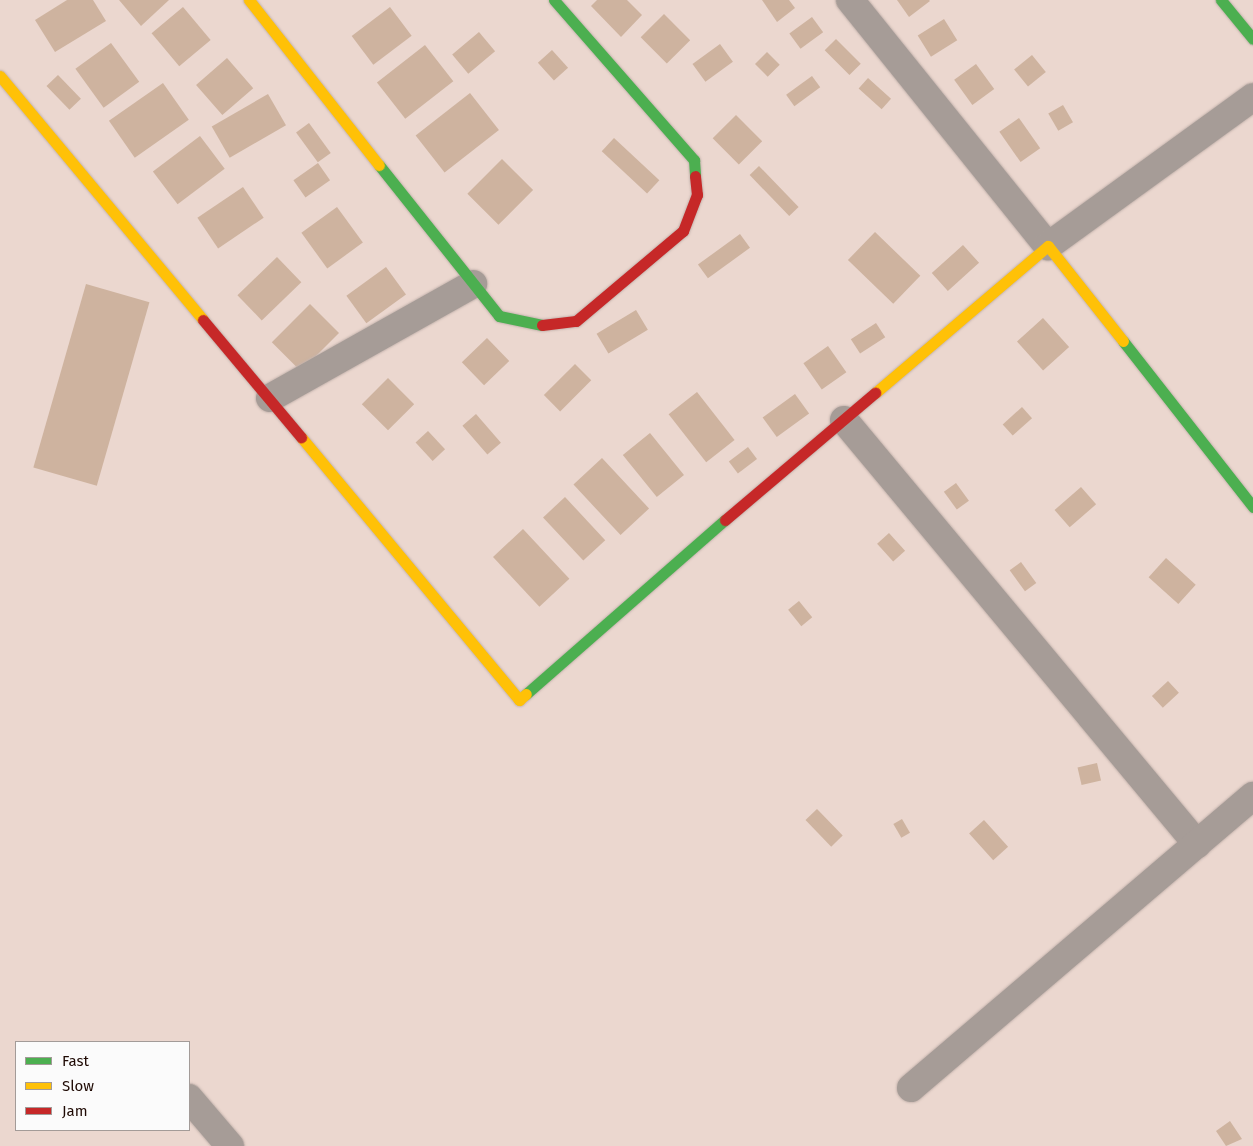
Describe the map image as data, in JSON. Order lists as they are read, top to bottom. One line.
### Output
{"legend":["Fast","Slow","Jam"]}
